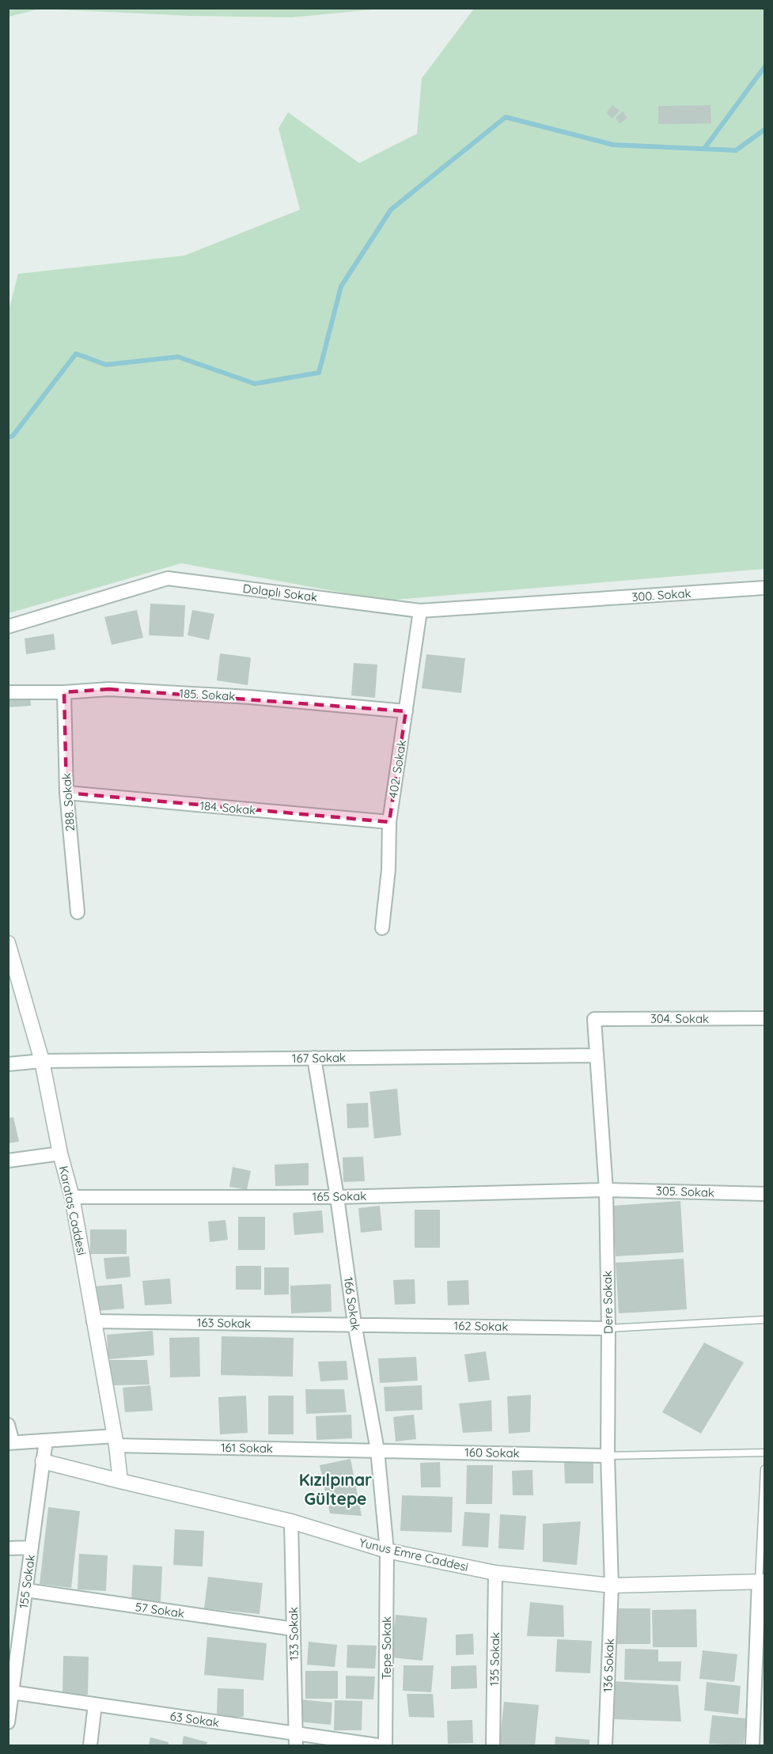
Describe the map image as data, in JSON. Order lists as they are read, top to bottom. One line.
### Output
{"streets":{"street":["Dolaplı Sokak","300. Sokak","185. Sokak","402. Sokak","288. Sokak","184. Sokak","304. Sokak","167 Sokak","305. Sokak","165 Sokak","Karataş Caddesi","Dere Sokak","166 Sokak","163 Sokak","162 Sokak","161 Sokak","160 Sokak","Yunus Emre Caddesi","155 Sokak","57 Sokak","133 Sokak","Tepe Sokak","135 Sokak","136 Sokak","63 Sokak"]},"crossings":[["Dolaplı Sokak","300. Sokak"],["Dolaplı Sokak","402. Sokak"],["185. Sokak","402. Sokak"],["185. Sokak","288. Sokak"],["402. Sokak","184. Sokak"],["288. Sokak","184. Sokak"],["304. Sokak","Dere Sokak"],["167 Sokak","Karataş Caddesi"],["167 Sokak","Dere Sokak"],["167 Sokak","166 Sokak"],["305. Sokak","165 Sokak"],["305. Sokak","Dere Sokak"],["165 Sokak","Karataş Caddesi"],["165 Sokak","Dere Sokak"],["165 Sokak","166 Sokak"],["Karataş Caddesi","163 Sokak"],["Karataş Caddesi","161 Sokak"],["Karataş Caddesi","Yunus Emre Caddesi"],["Dere Sokak","162 Sokak"],["Dere Sokak","160 Sokak"],["Dere Sokak","Yunus Emre Caddesi"],["Dere Sokak","136 Sokak"],["166 Sokak","163 Sokak"],["166 Sokak","162 Sokak"],["166 Sokak","161 Sokak"],["166 Sokak","160 Sokak"],["166 Sokak","Yunus Emre Caddesi"],["166 Sokak","Tepe Sokak"],["163 Sokak","162 Sokak"],["161 Sokak","160 Sokak"],["161 Sokak","155 Sokak"],["Yunus Emre Caddesi","155 Sokak"],["Yunus Emre Caddesi","133 Sokak"],["Yunus Emre Caddesi","Tepe Sokak"],["Yunus Emre Caddesi","135 Sokak"],["Yunus Emre Caddesi","136 Sokak"],["155 Sokak","57 Sokak"],["155 Sokak","63 Sokak"],["57 Sokak","133 Sokak"],["133 Sokak","63 Sokak"]],"districts":["Kızılpınar Gültepe"]}
